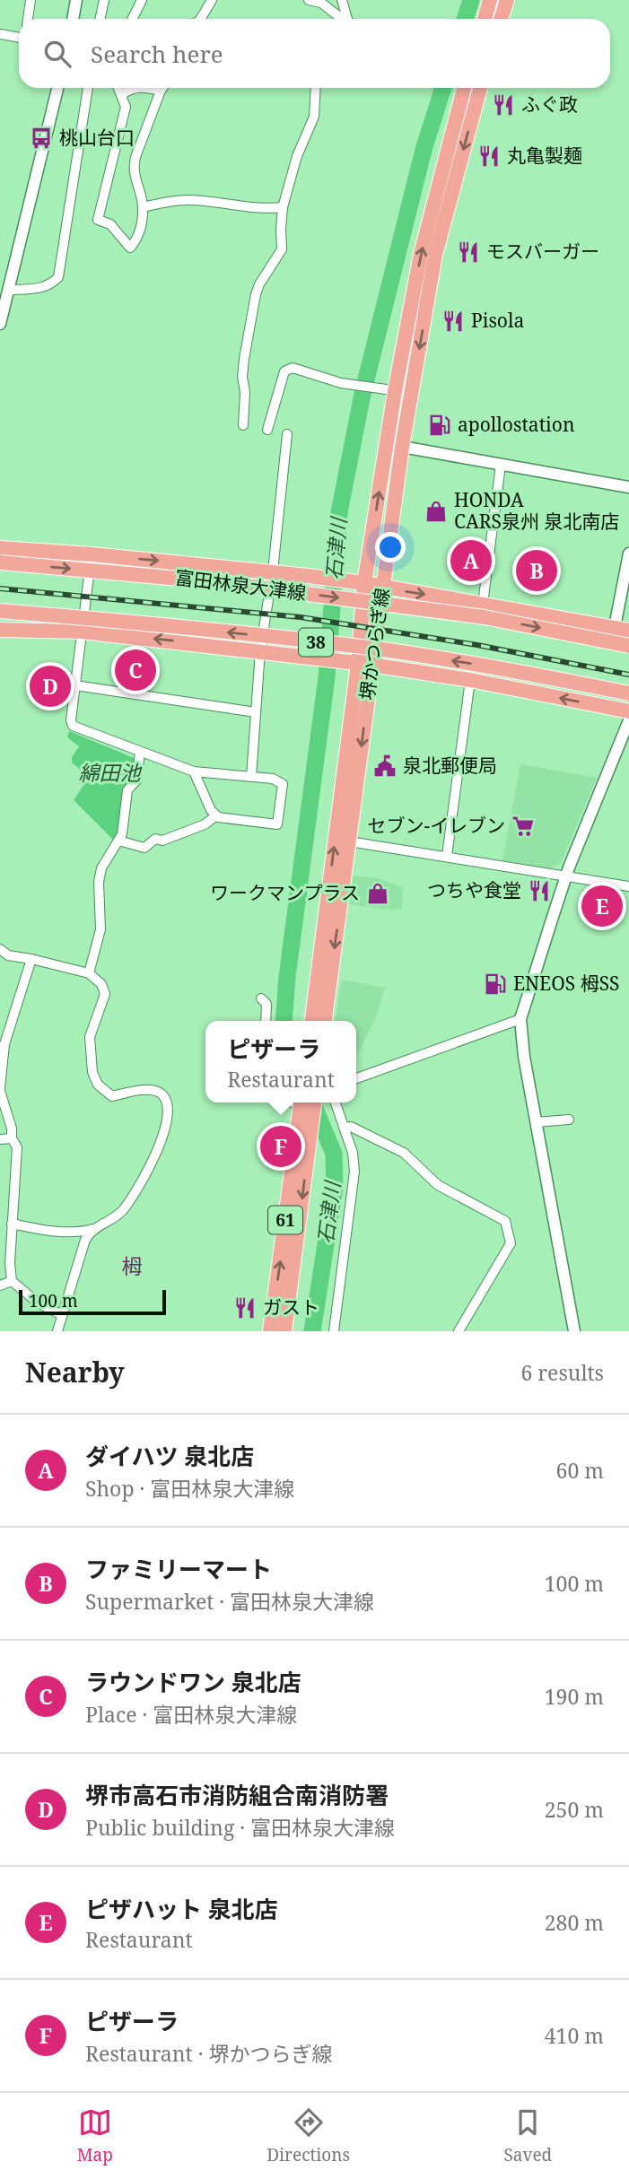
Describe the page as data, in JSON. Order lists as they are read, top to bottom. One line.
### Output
{"streets":{"main road":["富田林泉大津線","38","堺かつらぎ線","61"]},"districts":["栂"],"water":["石津川","綿田池"],"places":{"restaurant":["ふぐ政","丸亀製麺","モスバーガー","Pisola","つちや食堂","ガスト"],"bus stop":["桃山台口"],"fuel station":["apollostation","ENEOS 栂SS"],"shop":["HONDA CARS泉州 泉北南店","ワークマンプラス"],"public building":["泉北郵便局"],"supermarket":["セブン-イレブン"]},"scale_bar":"100 m","page":{"search":"Search here","pins":["A","B","C","D","E","F"],"popup":["ピザーラ","Restaurant"],"scale":"100 m","heading":["Nearby","6 results"],"list":[{"mark":"A","name":"ダイハツ 泉北店","note":"Shop · 富田林泉大津線","value":"60 m"},{"mark":"B","name":"ファミリーマート","note":"Supermarket · 富田林泉大津線","value":"100 m"},{"mark":"C","name":"ラウンドワン 泉北店","note":"Place · 富田林泉大津線","value":"190 m"},{"mark":"D","name":"堺市高石市消防組合南消防署","note":"Public building · 富田林泉大津線","value":"250 m"},{"mark":"E","name":"ピザハット 泉北店","note":"Restaurant","value":"280 m"},{"mark":"F","name":"ピザーラ","note":"Restaurant · 堺かつらぎ線","value":"410 m"}],"nav":["Map","Directions","Saved"]}}
